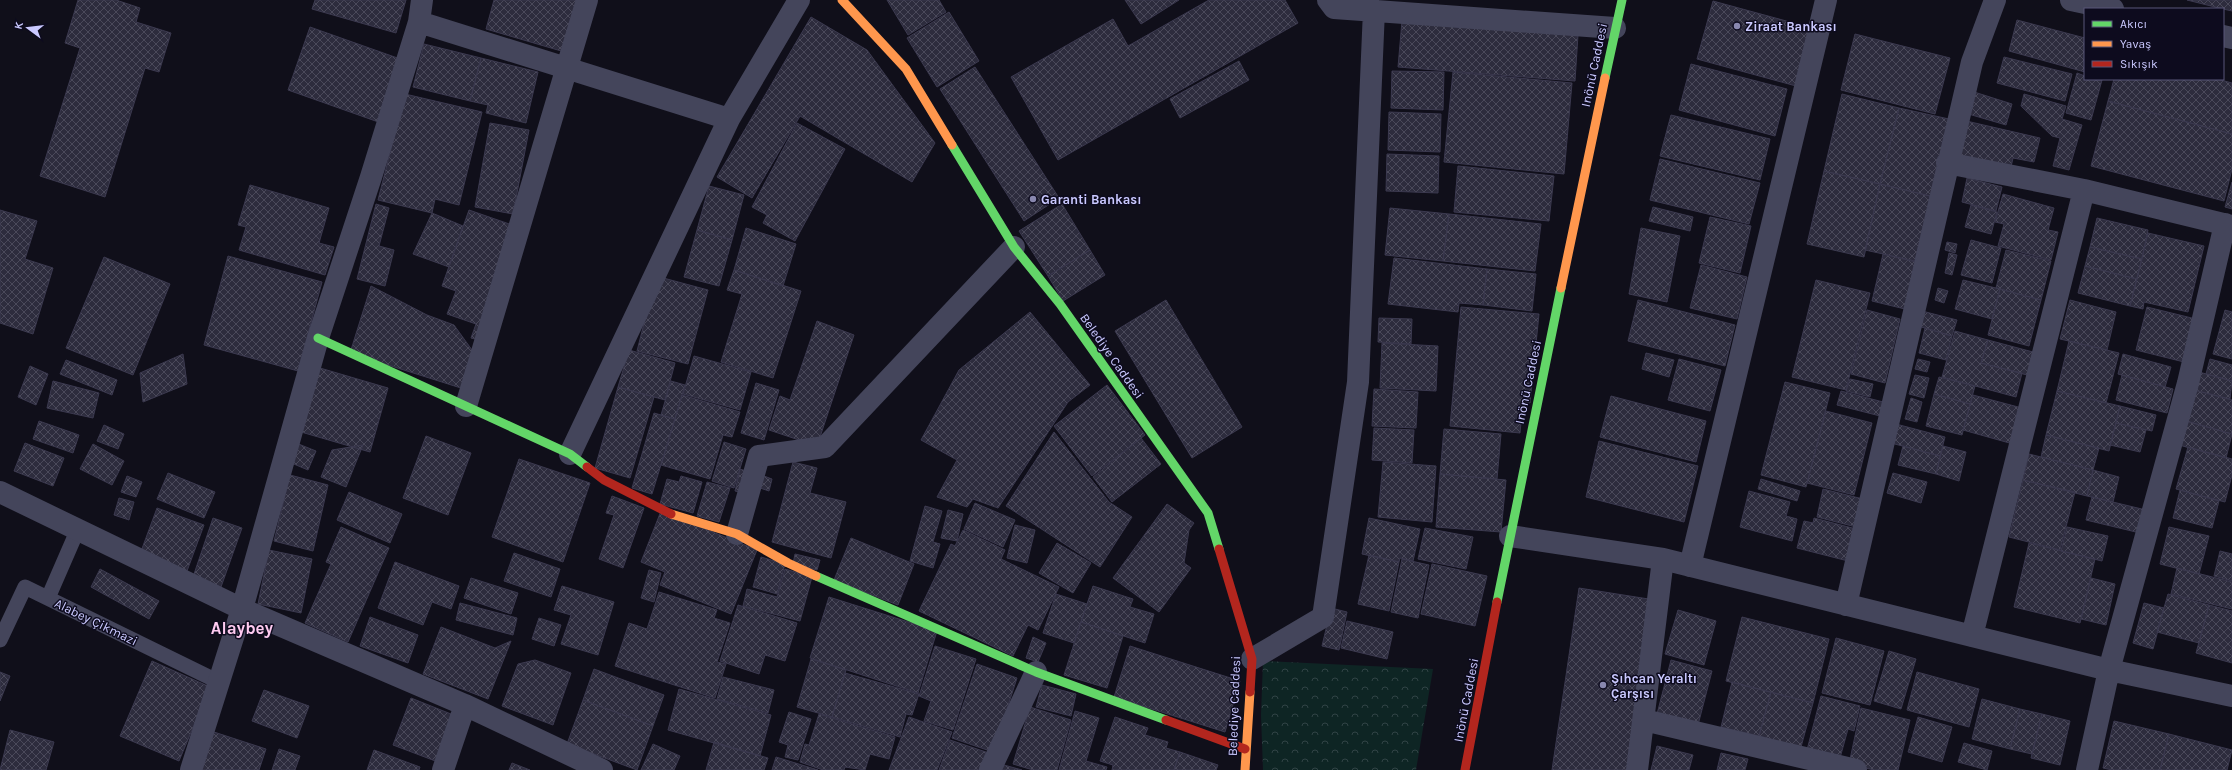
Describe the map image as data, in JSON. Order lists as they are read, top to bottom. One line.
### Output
{"streets":{"street":["Inönü Caddesi","Belediye Caddesi"],"lane":["Alabey Çikmazi"]},"districts":["Alaybey"],"places":["Ziraat Bankası","Garanti Bankası","Şıhcan Yeraltı Çarşısı"],"legend":["Akıcı","Yavaş","Sıkışık"],"north":"left"}
